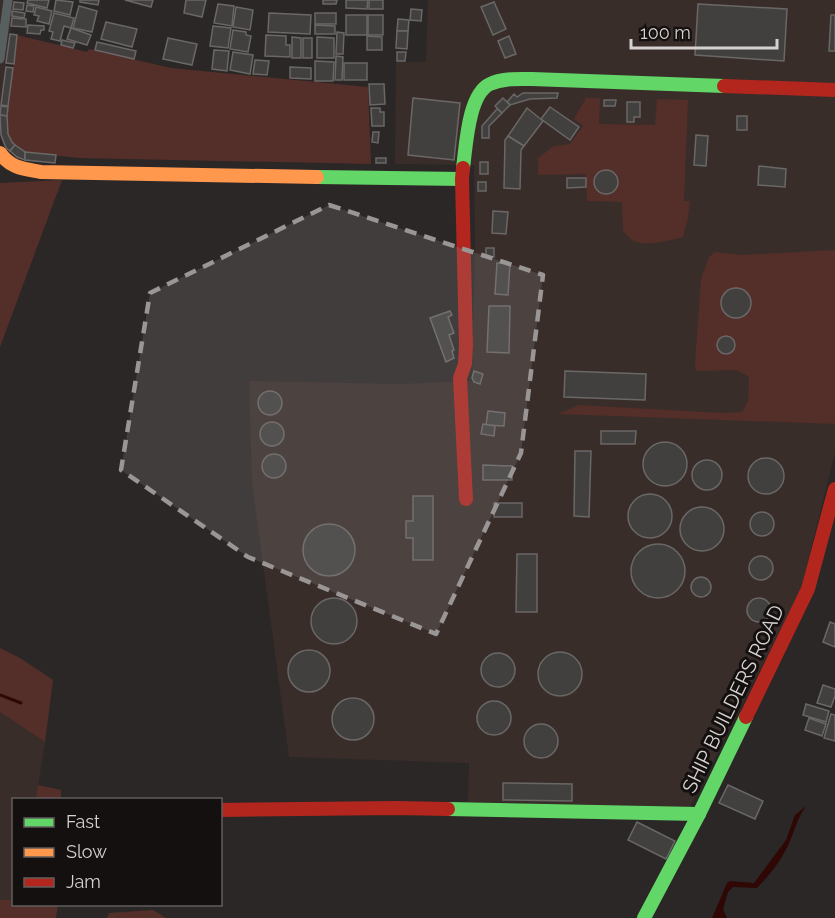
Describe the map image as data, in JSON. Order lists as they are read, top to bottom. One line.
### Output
{"streets":{"street":["SHIP BUILDERS ROAD"]},"legend":["Fast","Slow","Jam"],"scale_bar":"100 m"}
